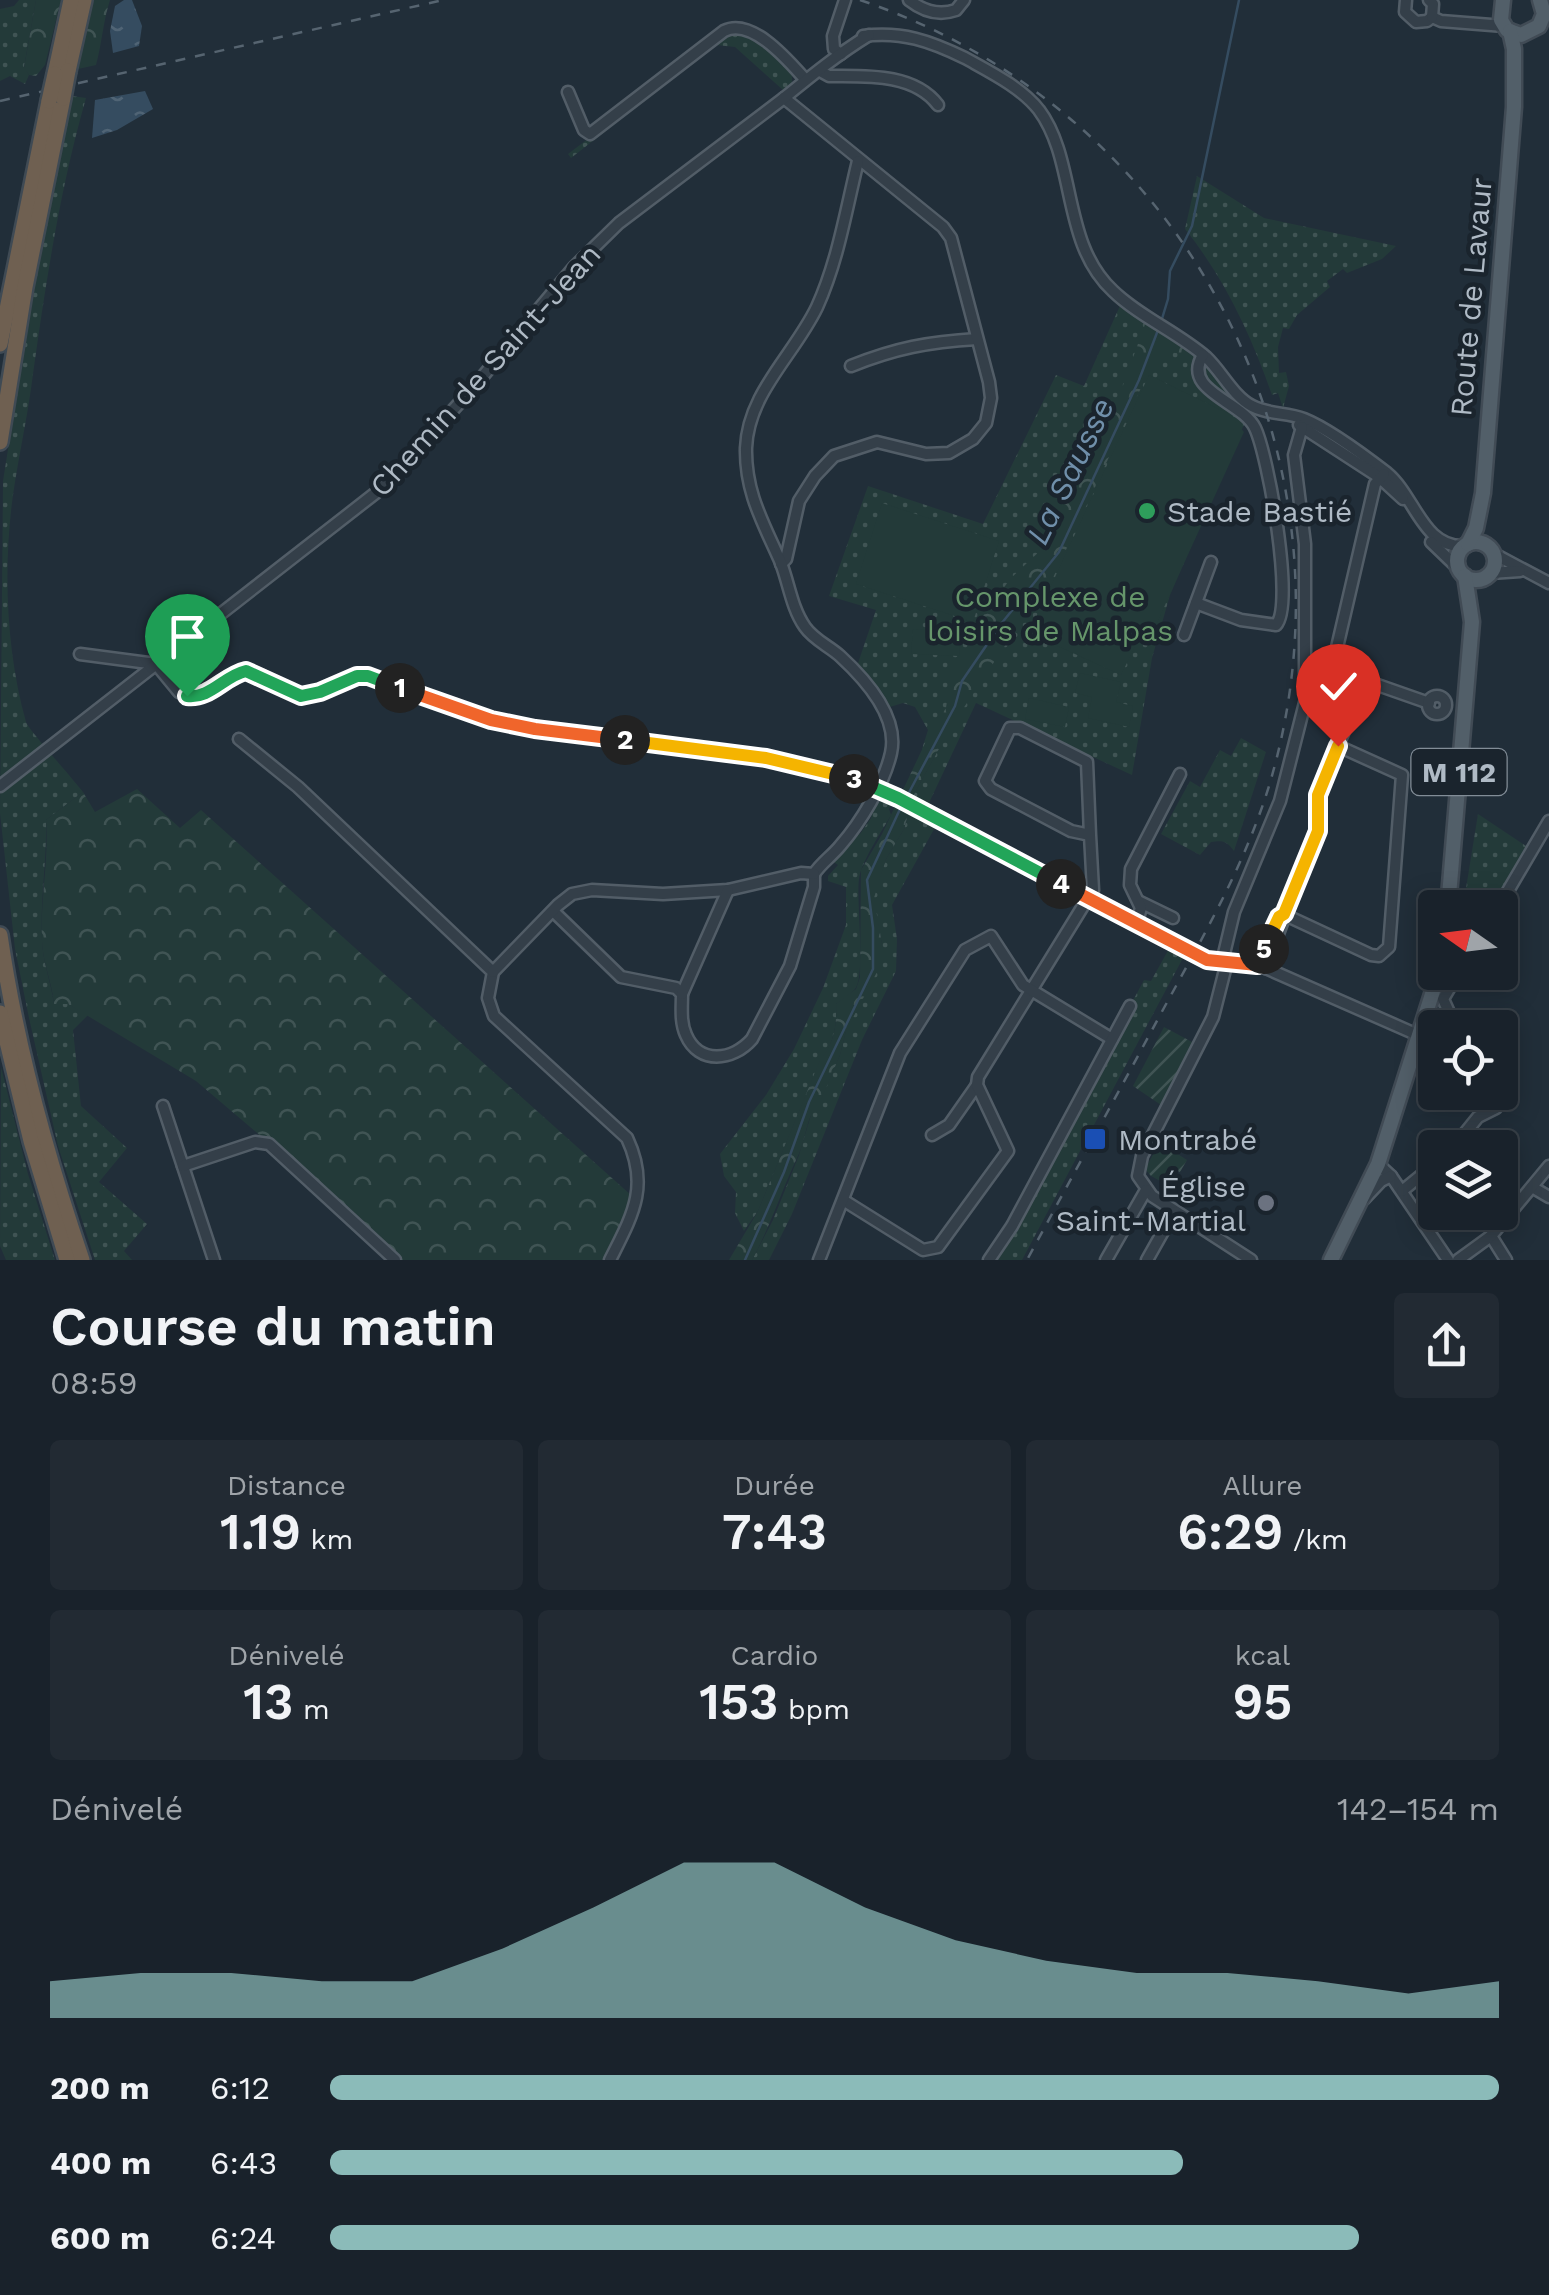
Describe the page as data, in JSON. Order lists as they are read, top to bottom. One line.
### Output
{"streets":{"main road":["Route de Lavaur","M 112"],"street":["Chemin de Saint-Jean"]},"crossings":[["Route de Lavaur","M 112"]],"water":["La Sausse"],"parks":["Complexe de loisirs de Malpas"],"places":{"other":["Stade Bastié","Église Saint-Martial"],"transit":["Montrabé"]},"north":"left","page":{"pins":["1","2","3","4","5"],"heading":["Course du matin","08:59"],"stats":[["Distance","1.19 km"],["Durée","7:43"],["Allure","6:29 /km"],["Dénivelé","13 m"],["Cardio","153 bpm"],["kcal","95"]],"chart":["Dénivelé","142–154 m"],"list":[{"name":"200 m","note":"6:12"},{"name":"400 m","note":"6:43"},{"name":"600 m","note":"6:24"}]}}
